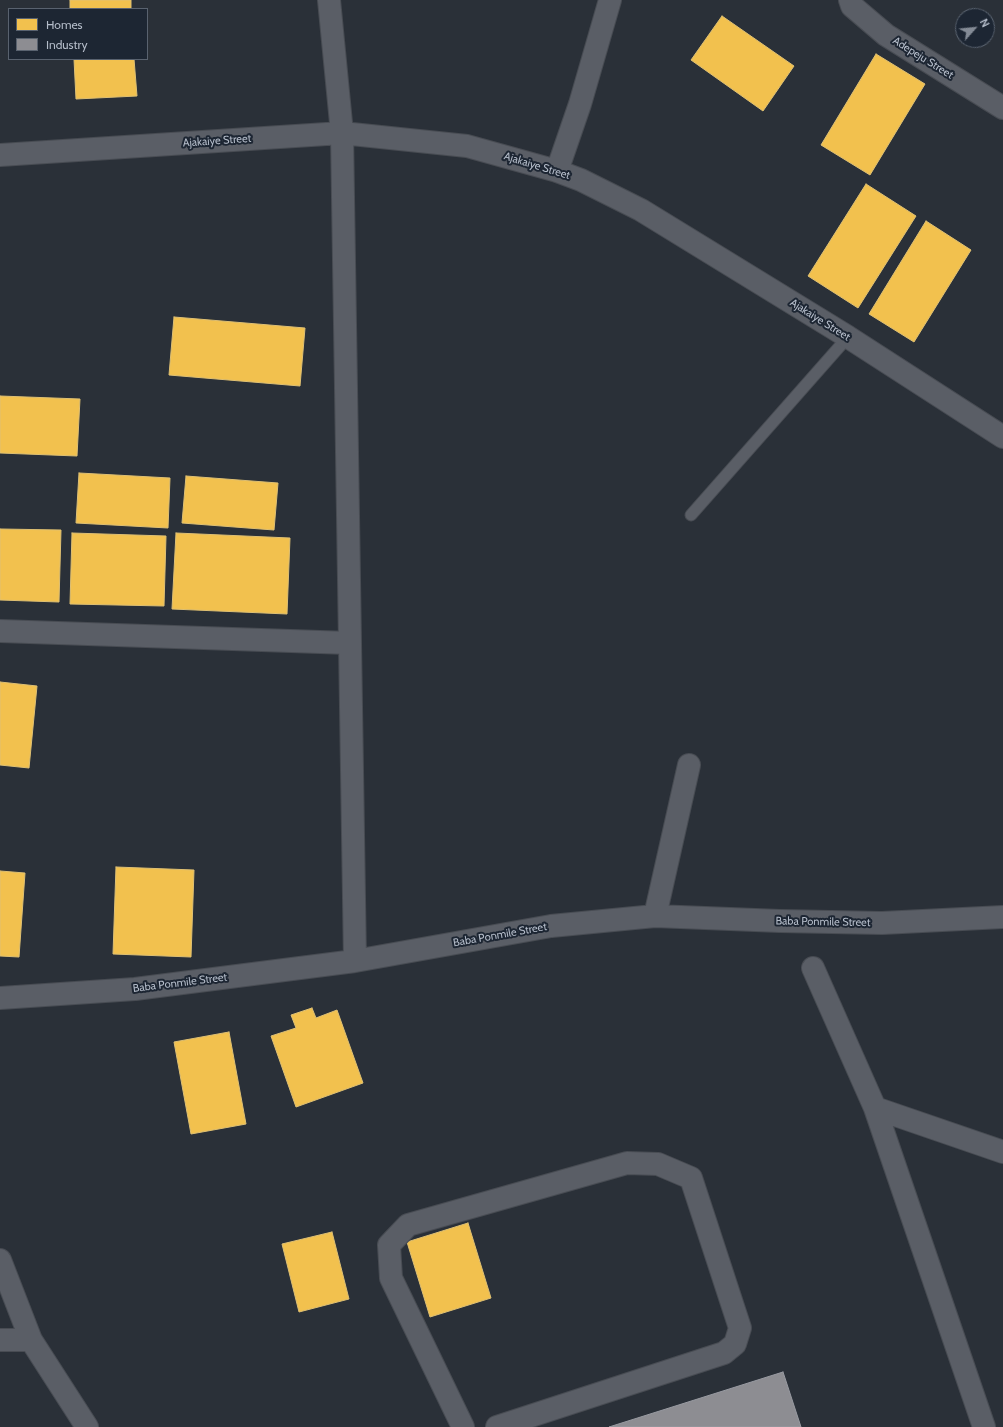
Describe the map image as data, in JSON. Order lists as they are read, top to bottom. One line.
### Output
{"streets":{"street":["Adepeju Street","Ajakaiye Street","Baba Ponmile Street"]},"legend":["Homes","Industry"],"north":"top right"}
